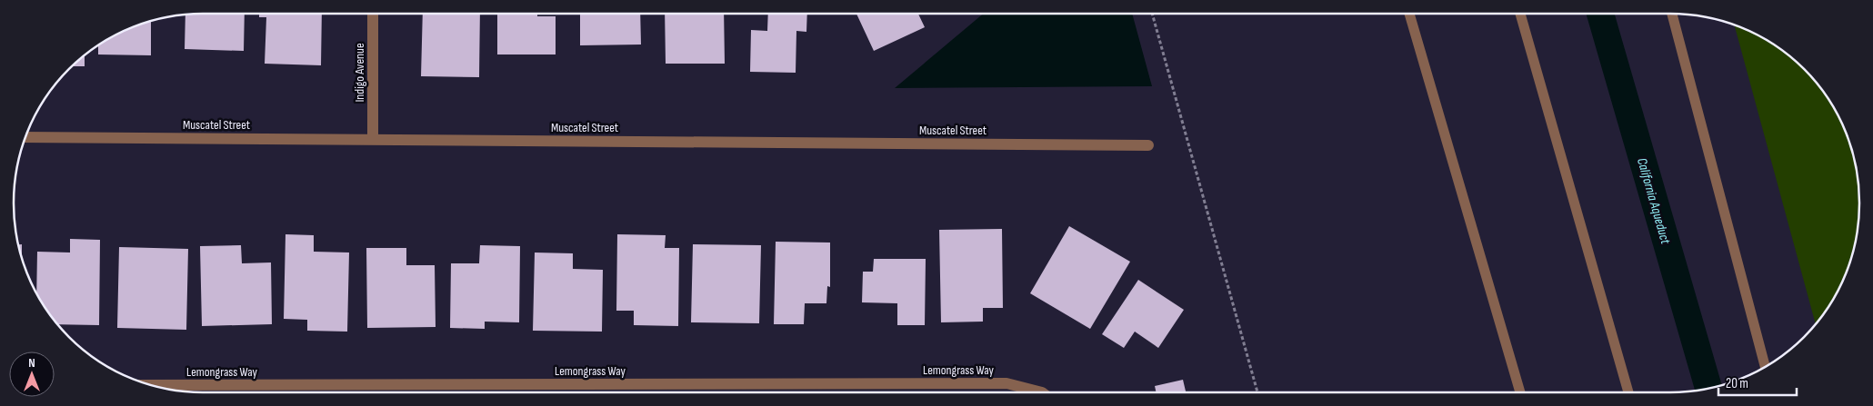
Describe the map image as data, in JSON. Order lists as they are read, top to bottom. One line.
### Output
{"streets":{"street":["Indigo Avenue","Muscatel Street","Lemongrass Way"]},"crossings":[["Indigo Avenue","Muscatel Street"]],"water":["California Aqueduct"],"scale_bar":"20 m","north":"top"}
